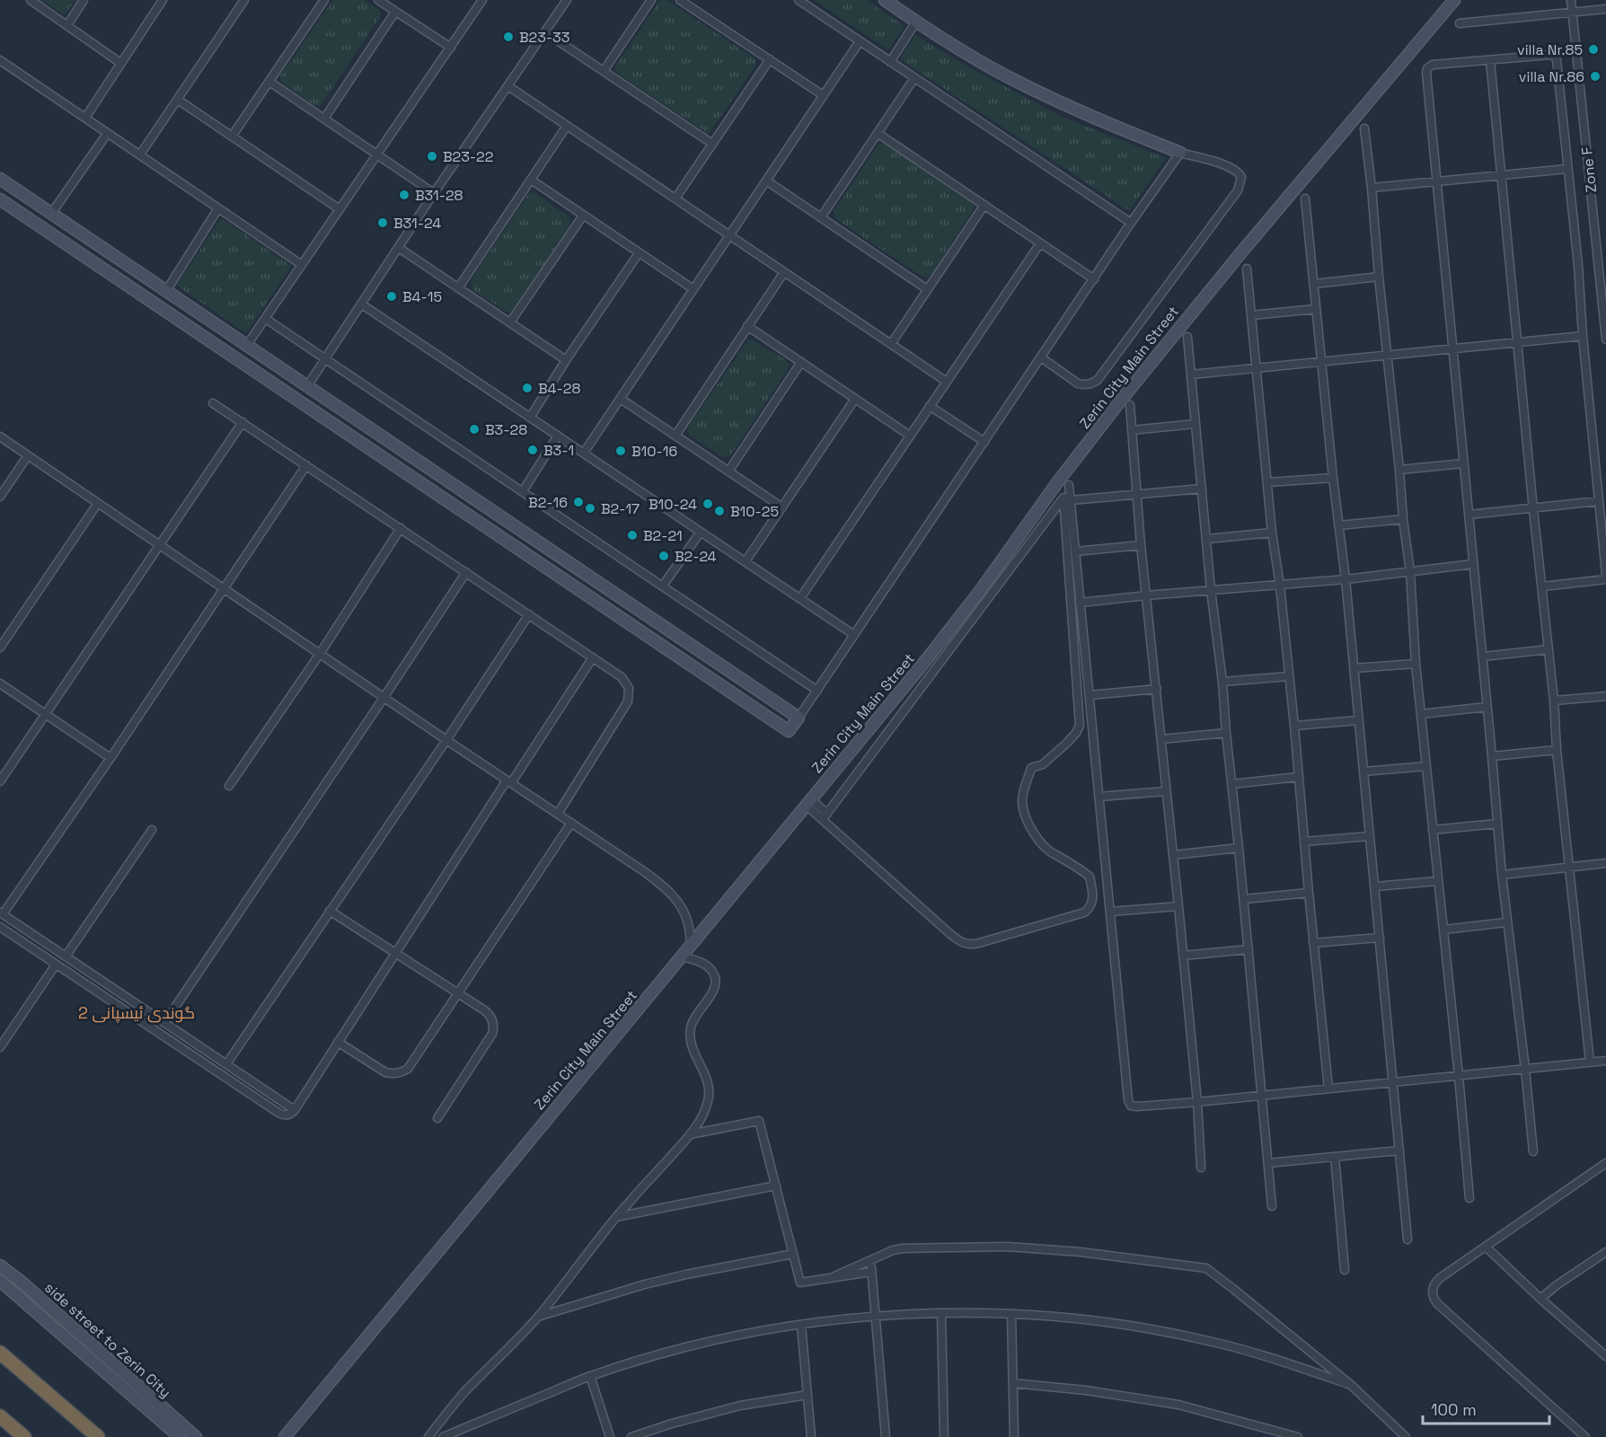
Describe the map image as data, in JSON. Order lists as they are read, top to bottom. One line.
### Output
{"streets":{"street":["Zone F","Zerin City Main Street","side street to Zerin City"]},"districts":["گوندی ئیسپانی 2"],"places":["B23-33","villa Nr.85","villa Nr.86","B23-22","B31-28","B31-24","B4-15","B4-28","B3-28","B3-1","B10-16","B2-16","B10-24","B2-17","B10-25","B2-21","B2-24"],"scale_bar":"100 m"}
